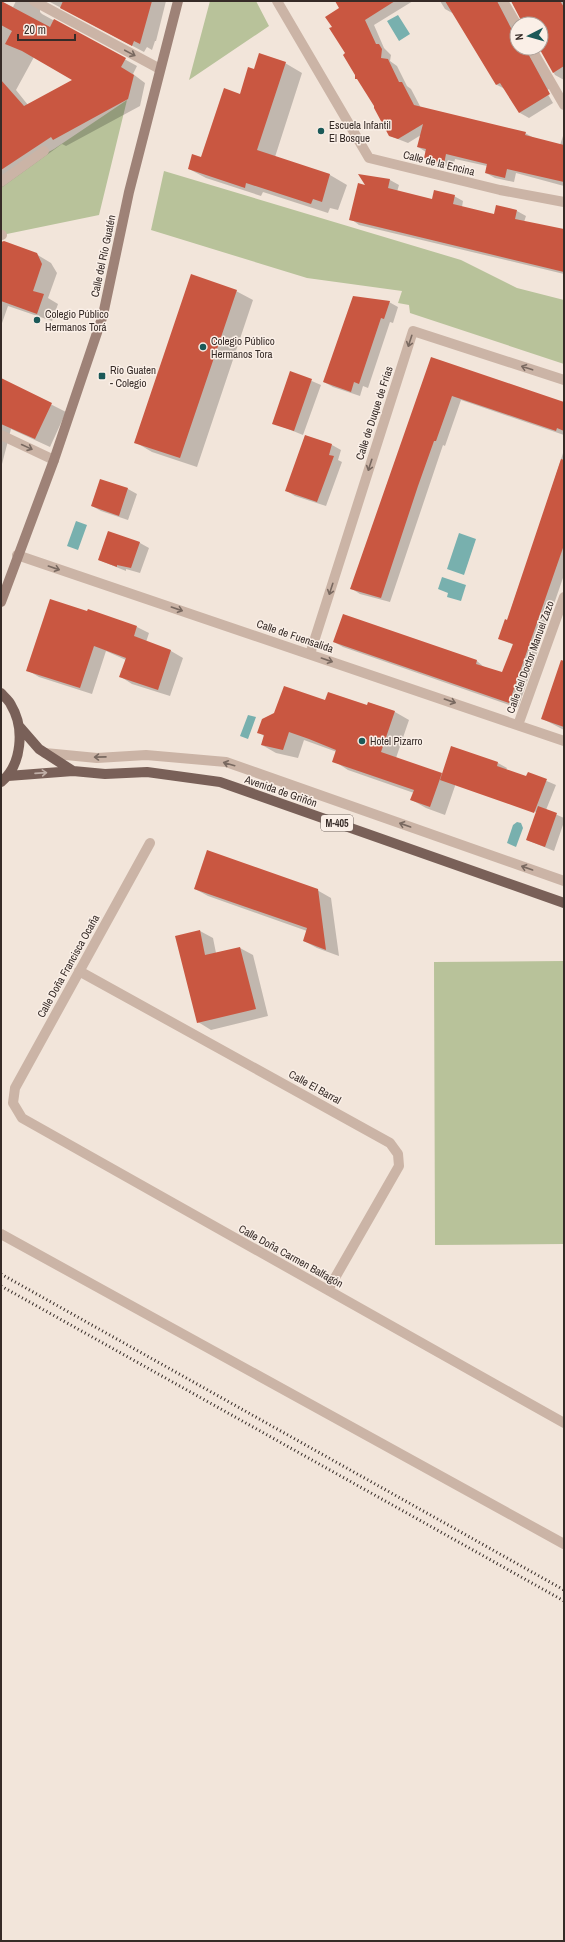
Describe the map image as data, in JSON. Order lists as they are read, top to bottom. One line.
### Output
{"streets":{"main road":["Avenida de Griñón","M-405"],"street":["Calle de la Encina","Calle del Río Guatén","Calle de Duque de Frías","Calle de Fuensalida","Calle del Doctor Manuel Zazo","Calle Doña Francisca Ocaña","Calle El Barral","Calle Doña Carmen Balfagón"]},"crossings":[["Calle del Río Guatén","Calle de Fuensalida"],["Calle de Duque de Frías","Calle de Fuensalida"],["Calle de Fuensalida","Calle del Doctor Manuel Zazo"],["Avenida de Griñón","M-405"],["Calle Doña Francisca Ocaña","Calle El Barral"],["Calle Doña Francisca Ocaña","Calle Doña Carmen Balfagón"],["Calle El Barral","Calle Doña Carmen Balfagón"]],"one_way":["Calle de Fuensalida"],"places":{"other":["Escuela Infantil El Bosque","Colegio Público Hermanos Torá","Colegio Público Hermanos Tora","Hotel Pizarro"],"transit":["Río Guaten - Colegio"]},"scale_bar":"20 m","north":"left"}
